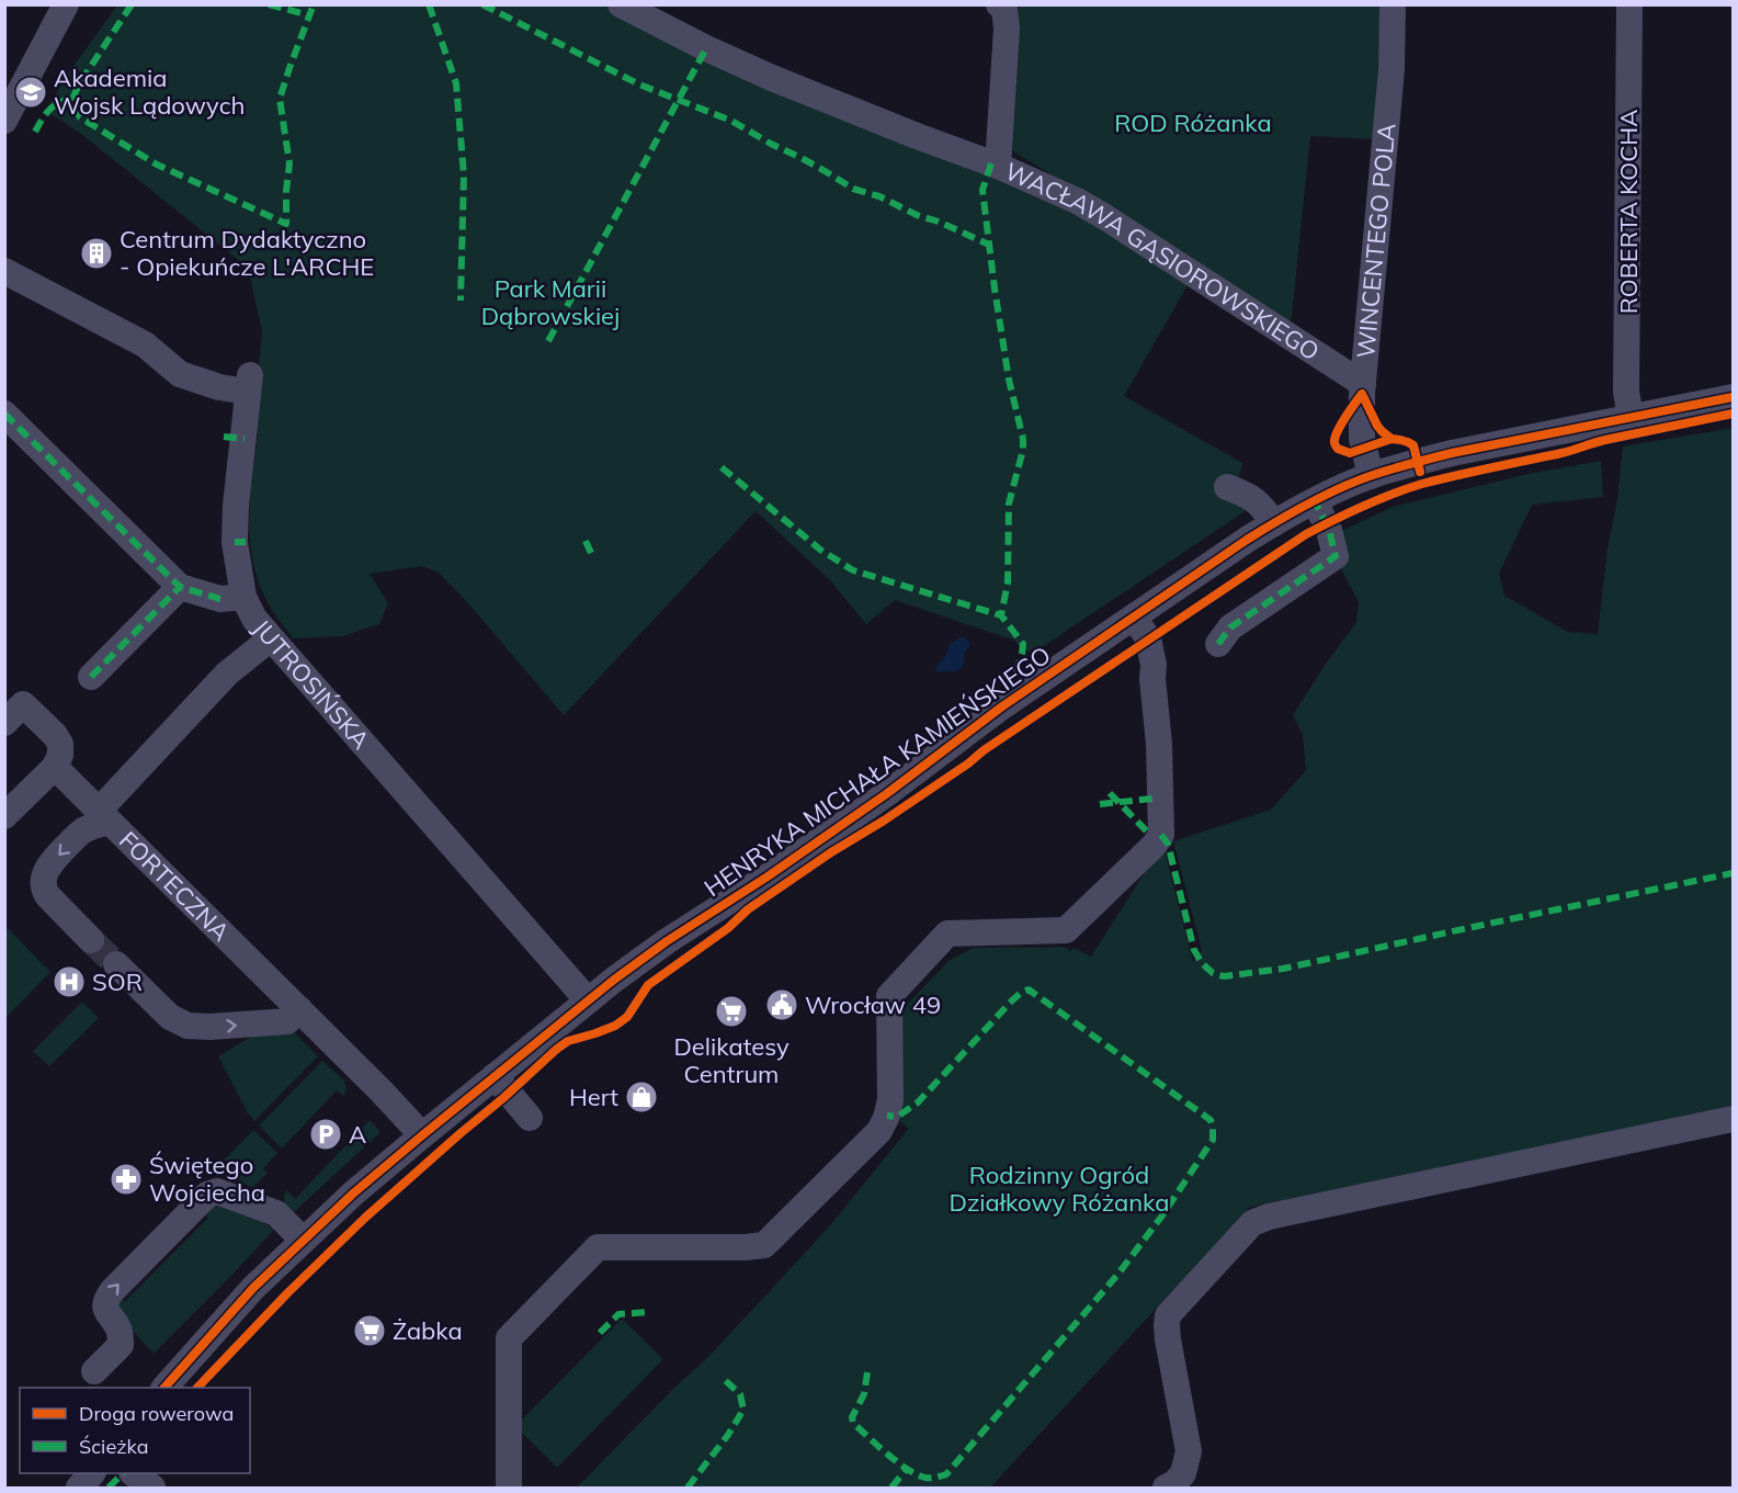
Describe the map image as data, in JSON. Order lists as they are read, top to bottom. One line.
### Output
{"streets":{"street":["ROBERTA KOCHA","WINCENTEGO POLA","WACŁAWA GĄSIOROWSKIEGO","JUTROSIŃSKA","HENRYKA MICHAŁA KAMIEŃSKIEGO","FORTECZNA"]},"crossings":[["ROBERTA KOCHA","HENRYKA MICHAŁA KAMIEŃSKIEGO"],["WINCENTEGO POLA","WACŁAWA GĄSIOROWSKIEGO"],["WINCENTEGO POLA","HENRYKA MICHAŁA KAMIEŃSKIEGO"],["JUTROSIŃSKA","HENRYKA MICHAŁA KAMIEŃSKIEGO"],["JUTROSIŃSKA","FORTECZNA"],["HENRYKA MICHAŁA KAMIEŃSKIEGO","FORTECZNA"]],"parks":["ROD Różanka","Park Marii Dąbrowskiej","Rodzinny Ogród Działkowy Różanka"],"places":{"school or university":["Akademia Wojsk Lądowych"],"building":["Centrum Dydaktyczno - Opiekuńcze L'ARCHE"],"hospital":["SOR"],"public building":["Wrocław 49"],"supermarket":["Delikatesy Centrum","Żabka"],"shop":["Hert"],"parking":["A"],"pharmacy":["Świętego Wojciecha"]},"legend":["Droga rowerowa","Ścieżka"]}
